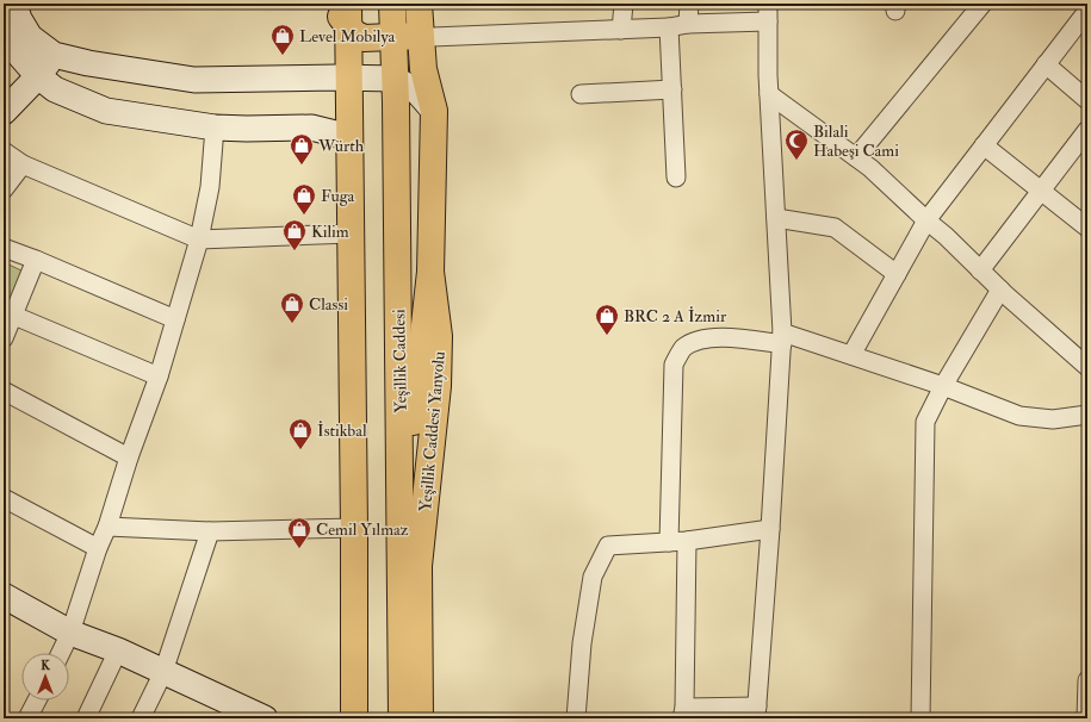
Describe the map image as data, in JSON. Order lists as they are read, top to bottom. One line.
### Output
{"streets":{"main road":["Yeşillik Caddesi","Yeşillik Caddesi Yanyolu"]},"places":{"shop":["Level Mobilya","Würth","Fuga","Kilim","Classi","BRC 2 A İzmir","İstikbal","Cemil Yılmaz"],"mosque":["Bilali Habeşi Cami"]},"north":"top"}
